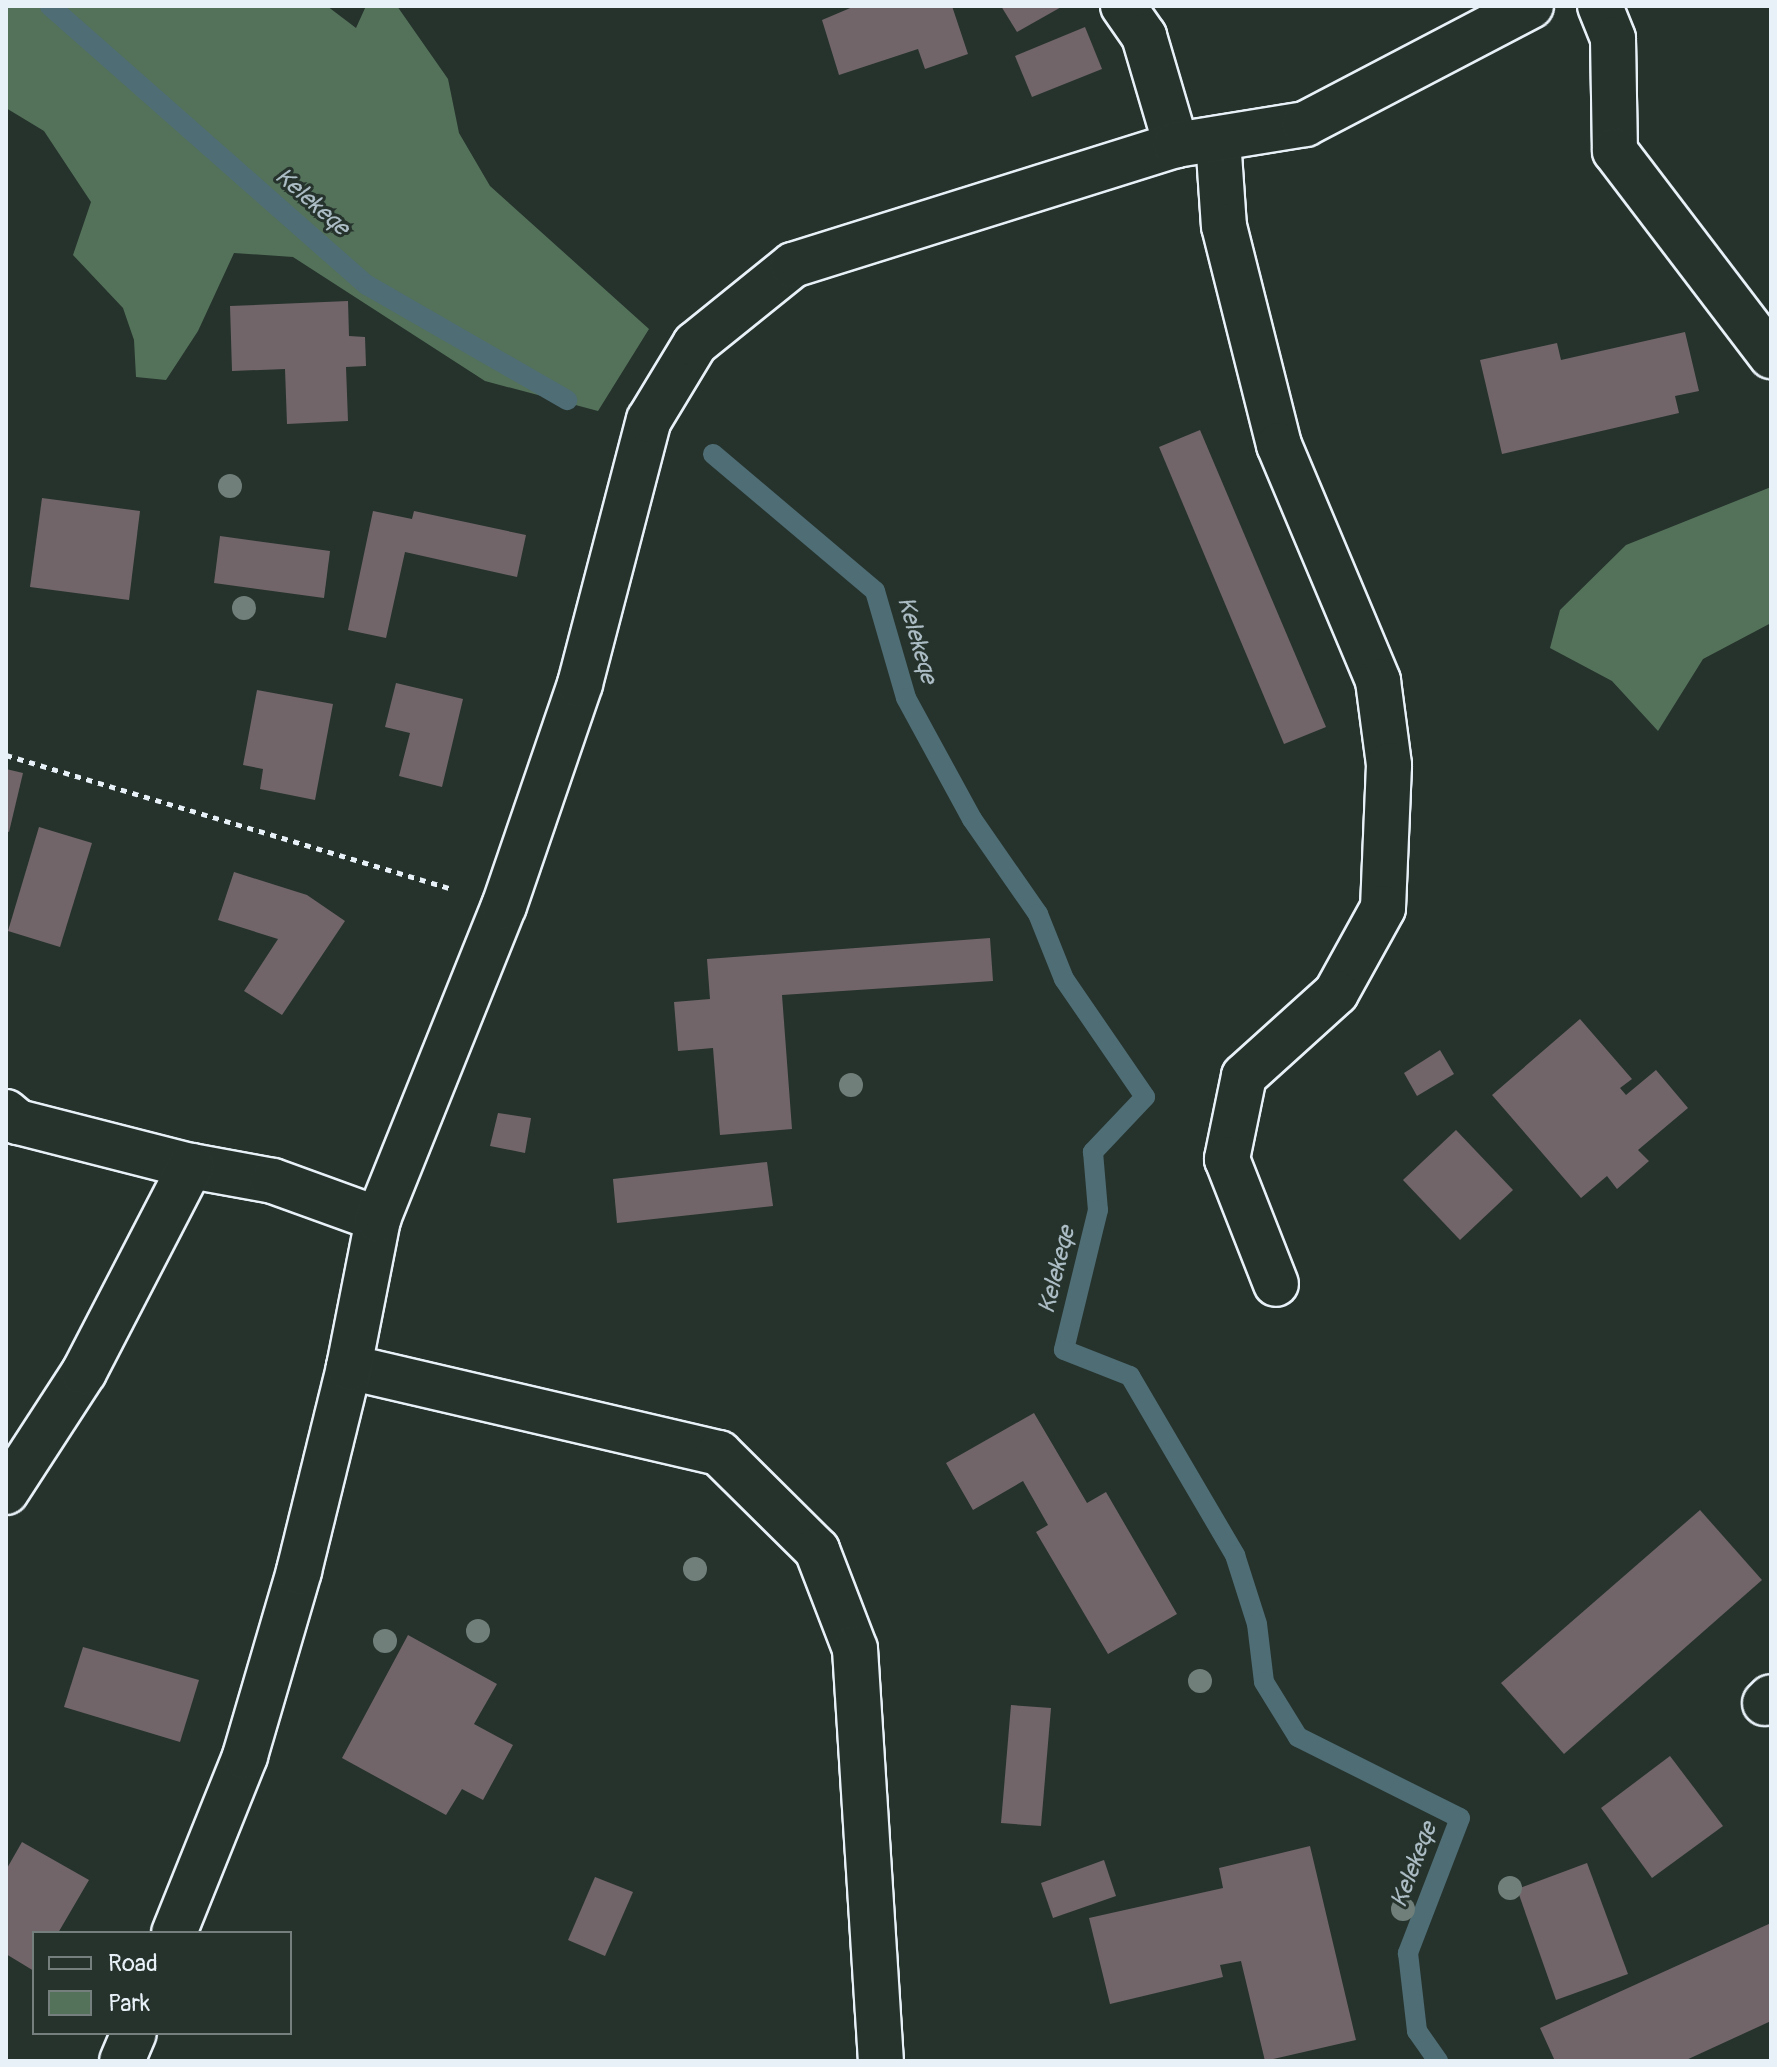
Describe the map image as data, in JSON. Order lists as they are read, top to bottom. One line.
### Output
{"water":["Kelekeqe"],"legend":["Road","Park"]}
